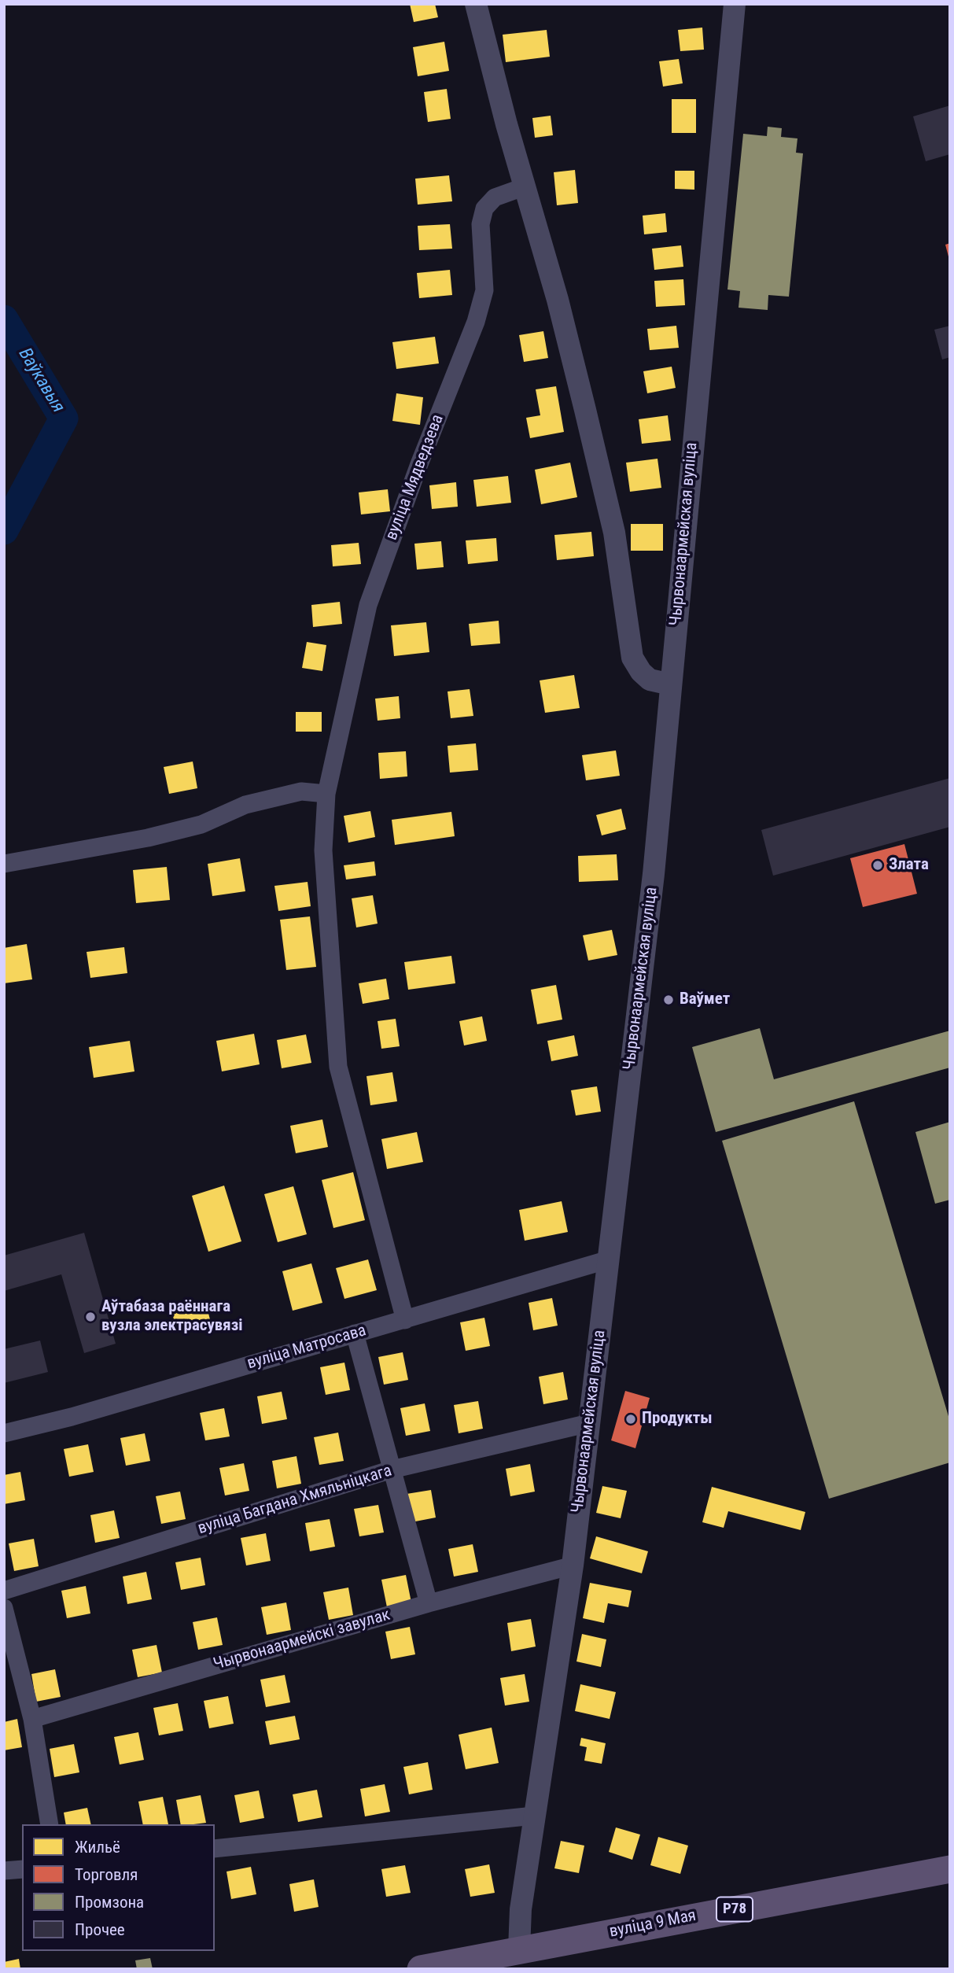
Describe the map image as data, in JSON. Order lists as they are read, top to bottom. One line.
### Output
{"streets":{"main road":["Р78","вуліца 9 Мая"],"street":["вуліца Мядведзева","Чырвонаармейская вуліца","вуліца Матросава","вуліца Багдана Хмяльніцкага","Чырвонаармейскі завулак"]},"crossings":[["вуліца Мядведзева","вуліца Матросава"],["Чырвонаармейская вуліца","вуліца Матросава"],["Чырвонаармейская вуліца","вуліца Багдана Хмяльніцкага"],["Чырвонаармейская вуліца","Чырвонаармейскі завулак"],["Чырвонаармейская вуліца","вуліца 9 Мая"]],"water":["Ваўкавыя"],"places":["Злата","Ваўмет","Аўтабаза раённага вузла электрасувязі","Продукты"],"legend":["Жильё","Торговля","Промзона","Прочее"]}
